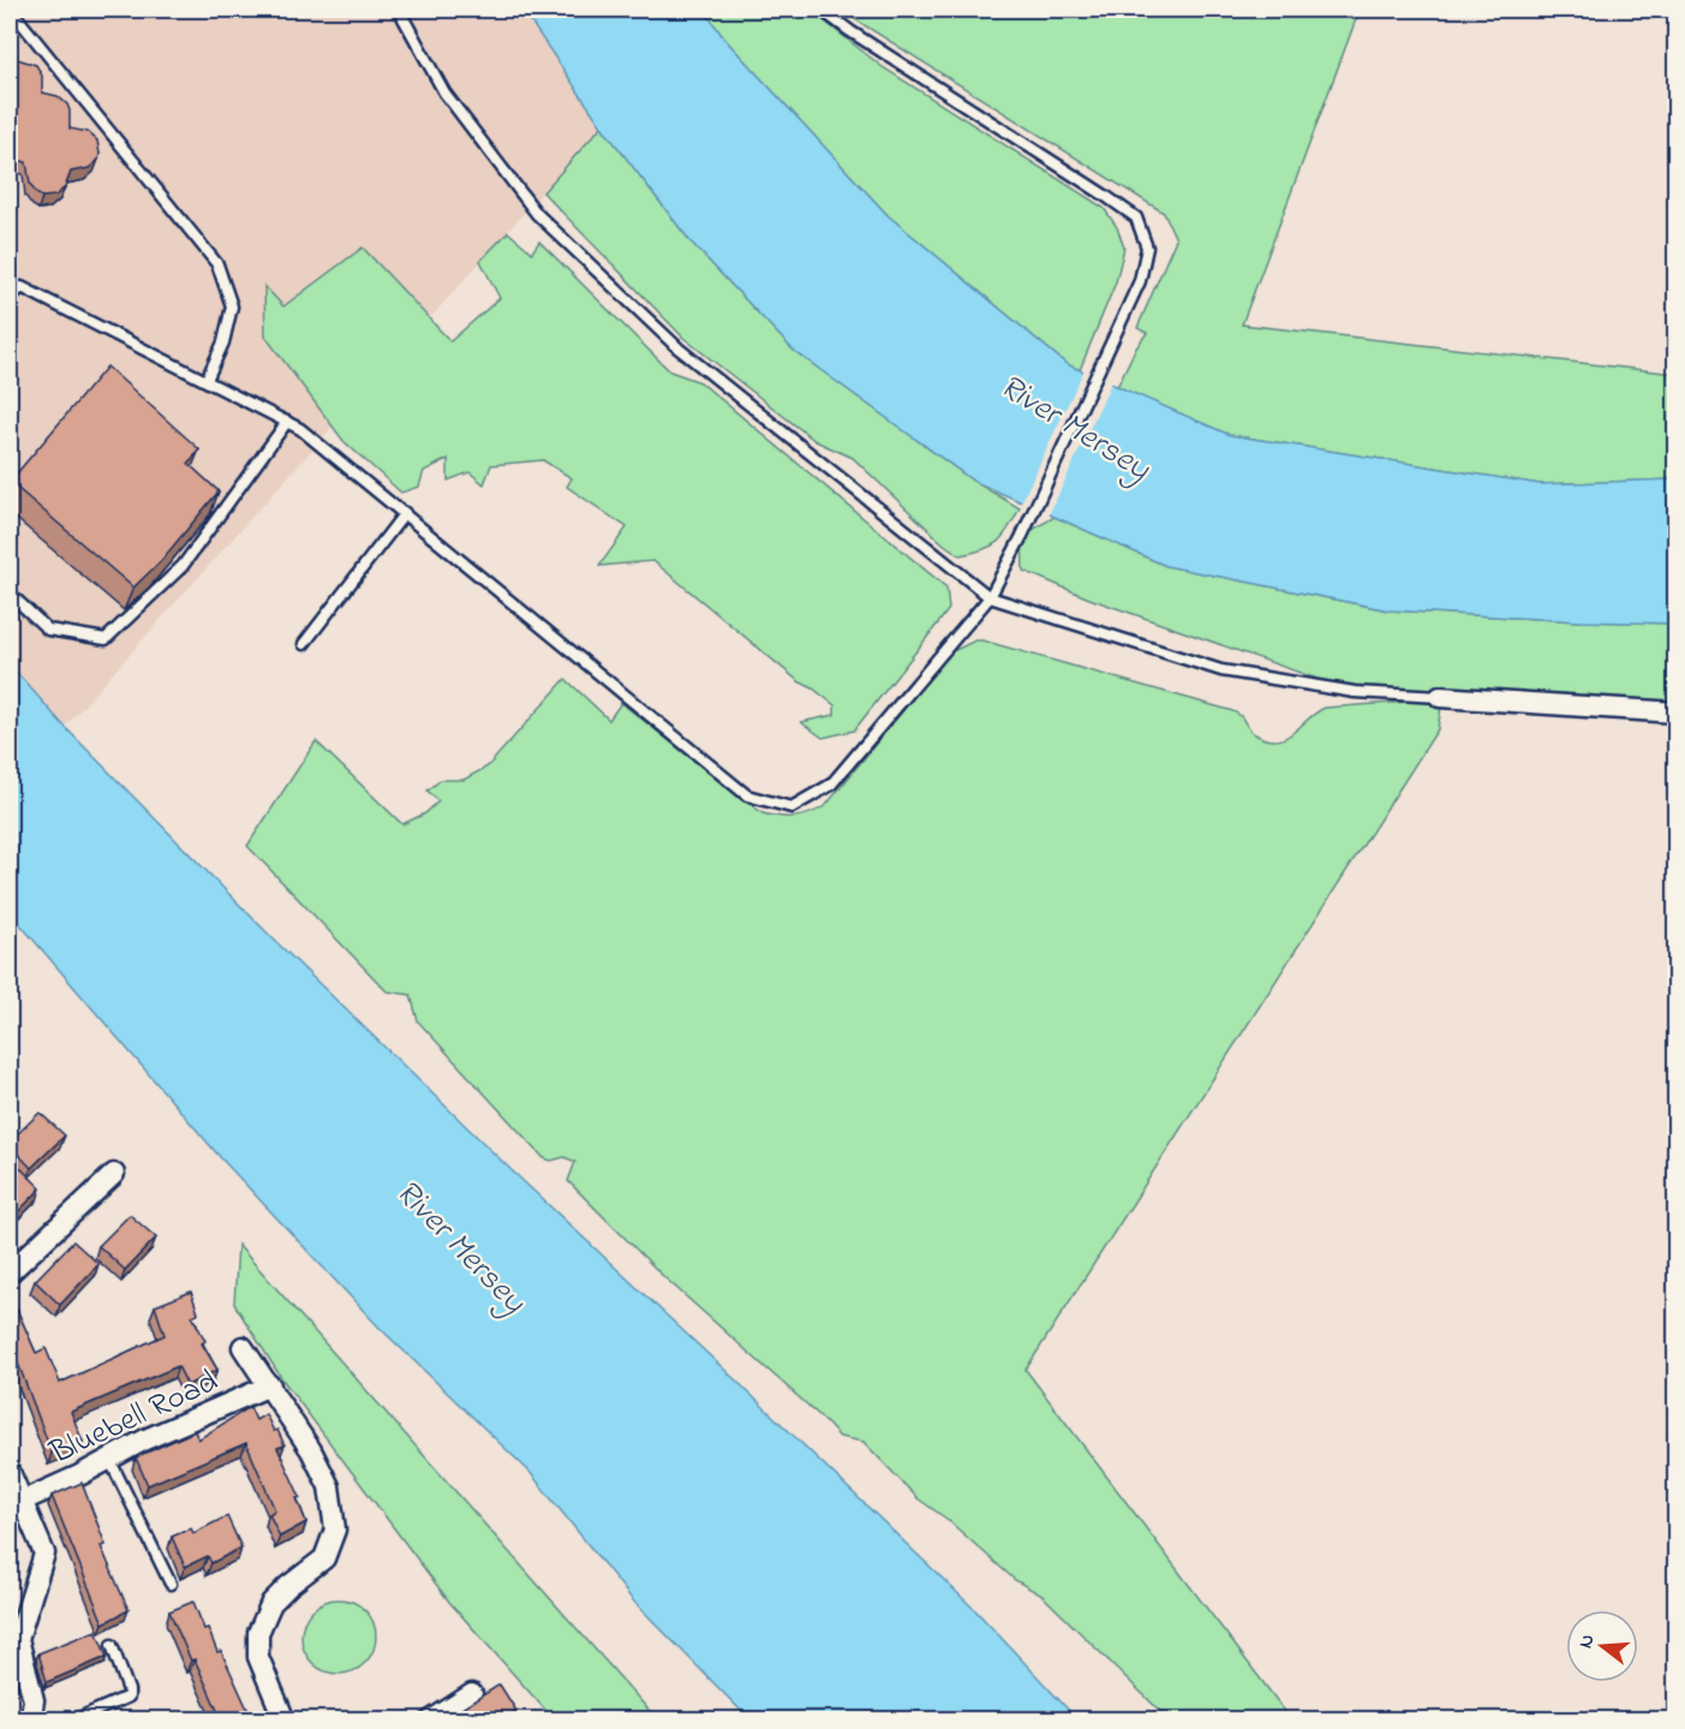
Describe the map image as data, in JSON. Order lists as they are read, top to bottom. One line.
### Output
{"streets":{"street":["Bluebell Road"]},"water":["River Mersey"],"north":"left"}
